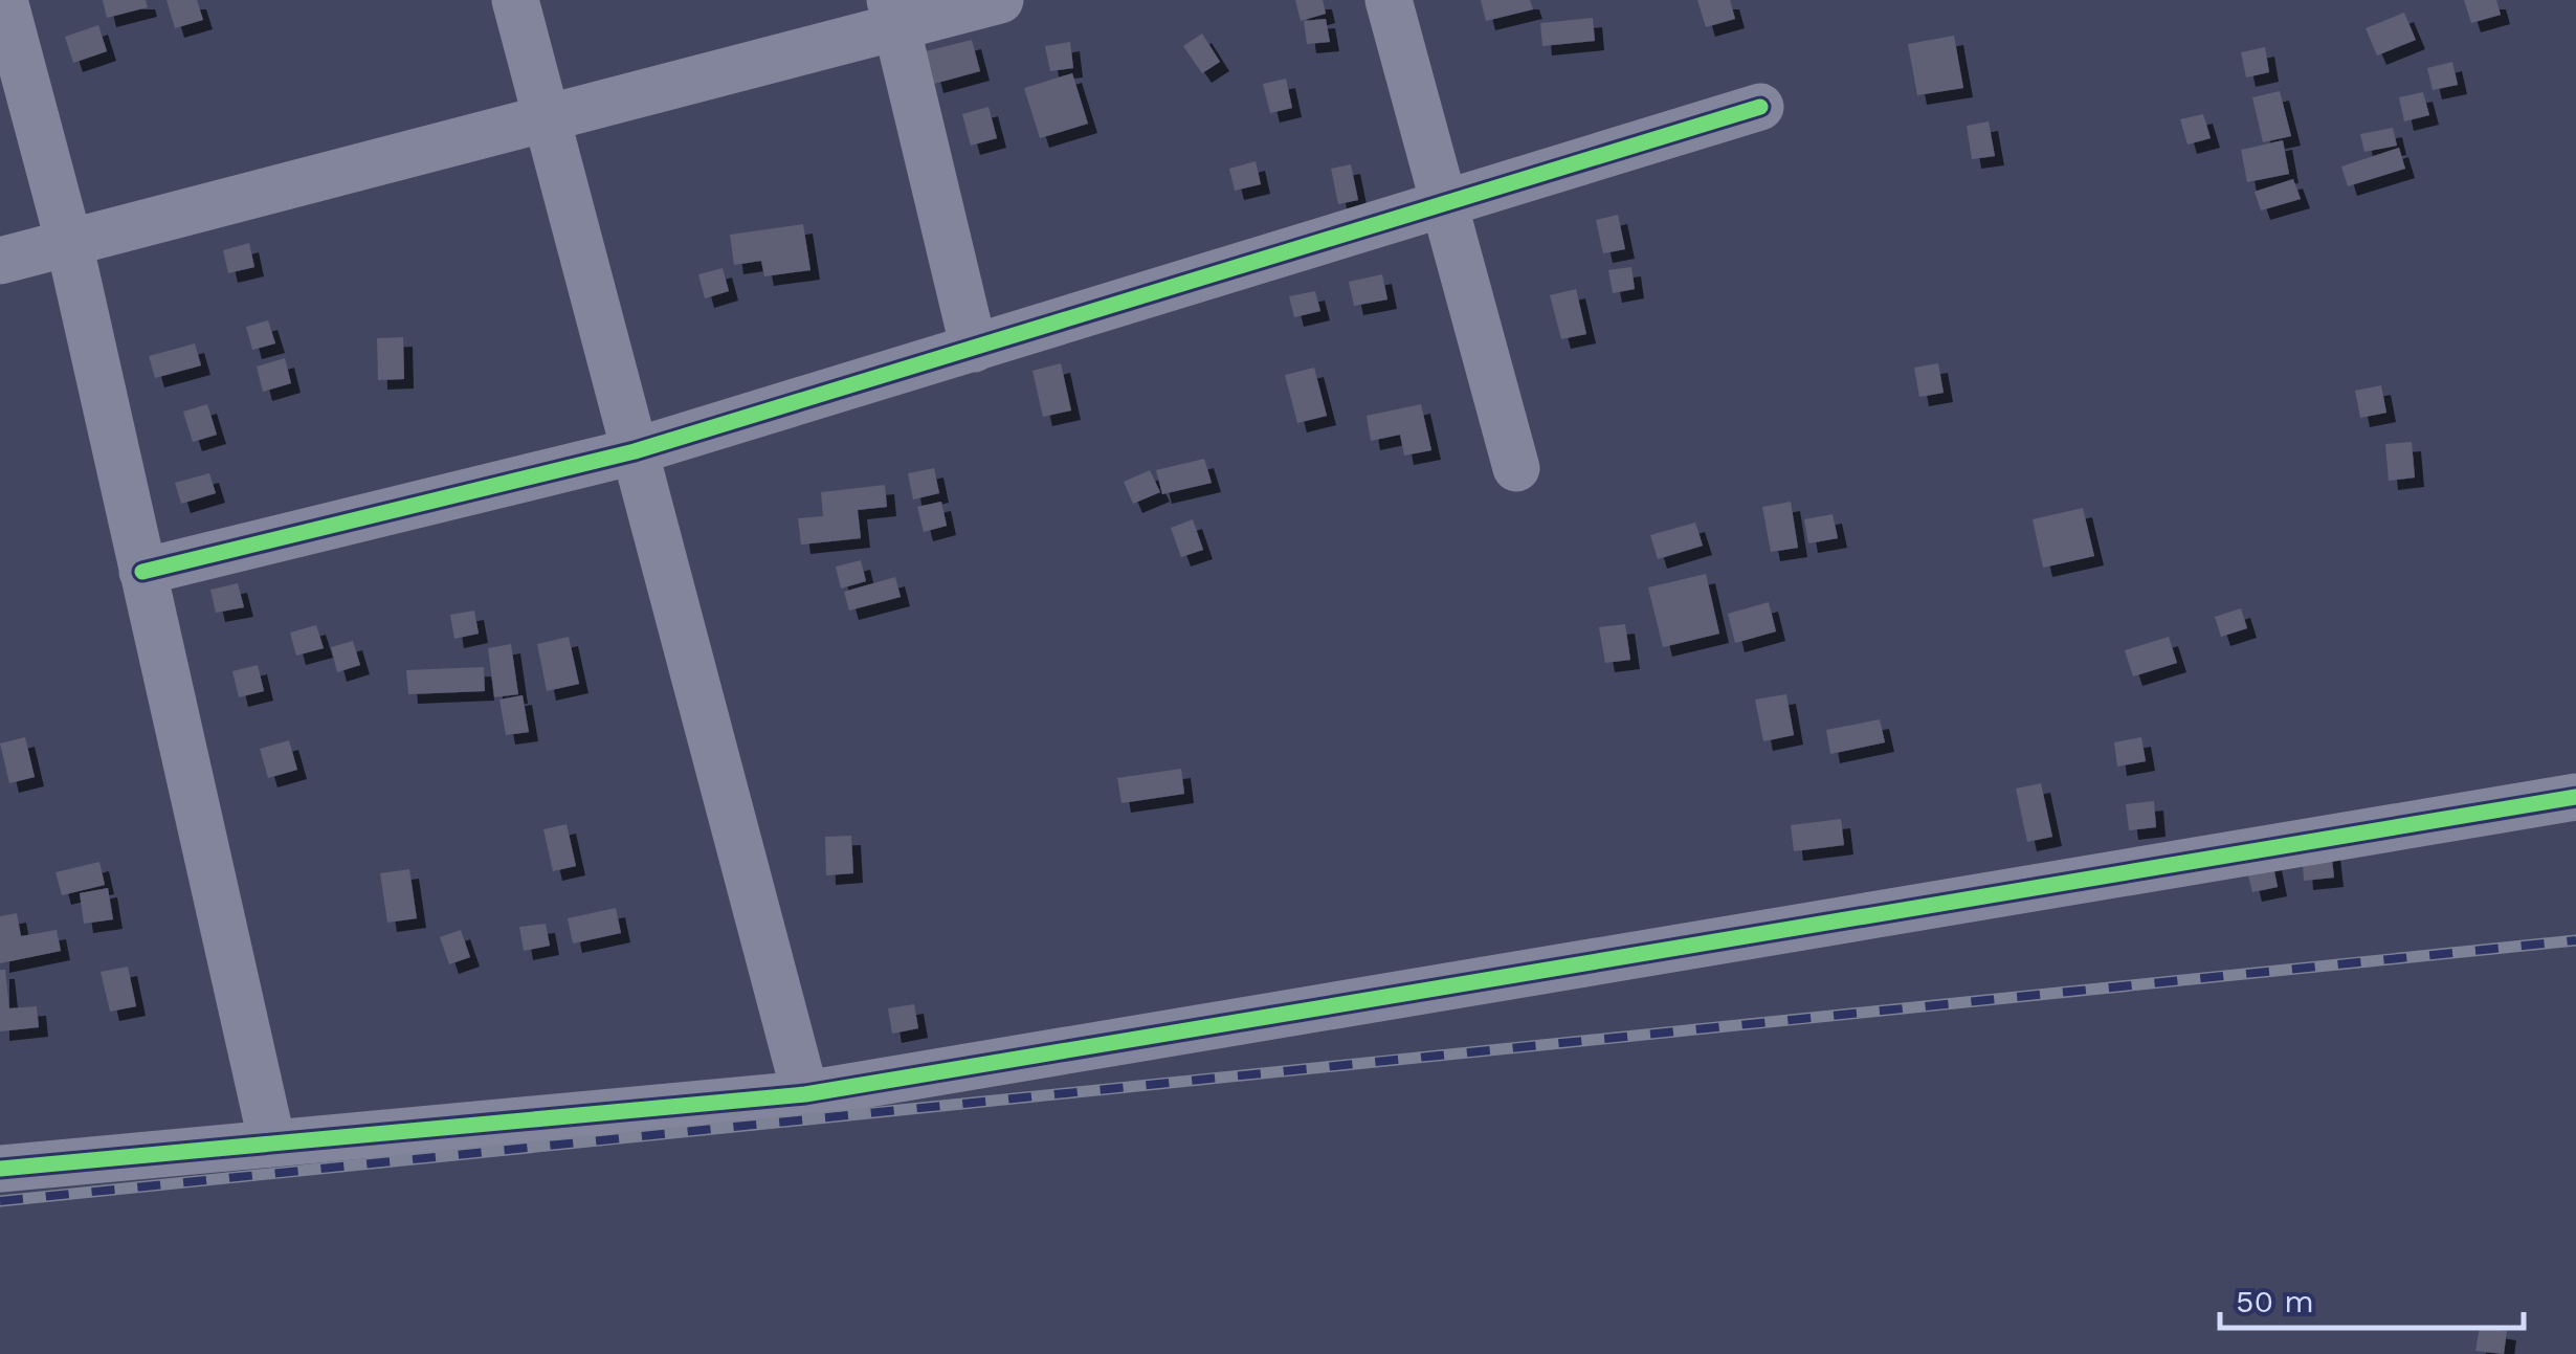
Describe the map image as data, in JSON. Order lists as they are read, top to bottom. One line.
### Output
{"scale_bar":"50 m"}
